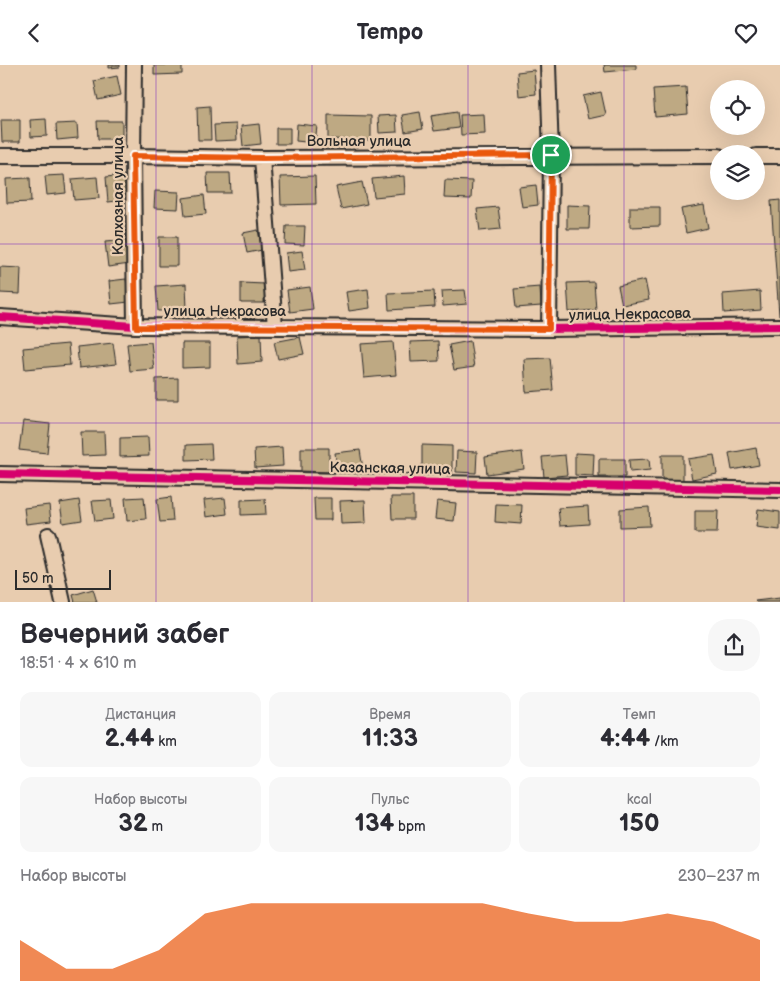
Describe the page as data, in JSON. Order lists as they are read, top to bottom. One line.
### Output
{"streets":{"street":["Вольная улица","Колхозная улица","улица Некрасова","Казанская улица"]},"crossings":[["Вольная улица","Колхозная улица"],["Колхозная улица","улица Некрасова"]],"scale_bar":"50 m","page":{"header":"Tempo","scale":"50 m","heading":["Вечерний забег","18:51 · 4 × 610 m"],"stats":[["Дистанция","2.44 km"],["Время","11:33"],["Темп","4:44 /km"],["Набор высоты","32 m"],["Пульс","134 bpm"],["kcal","150"]],"chart":["Набор высоты","230–237 m"]}}
